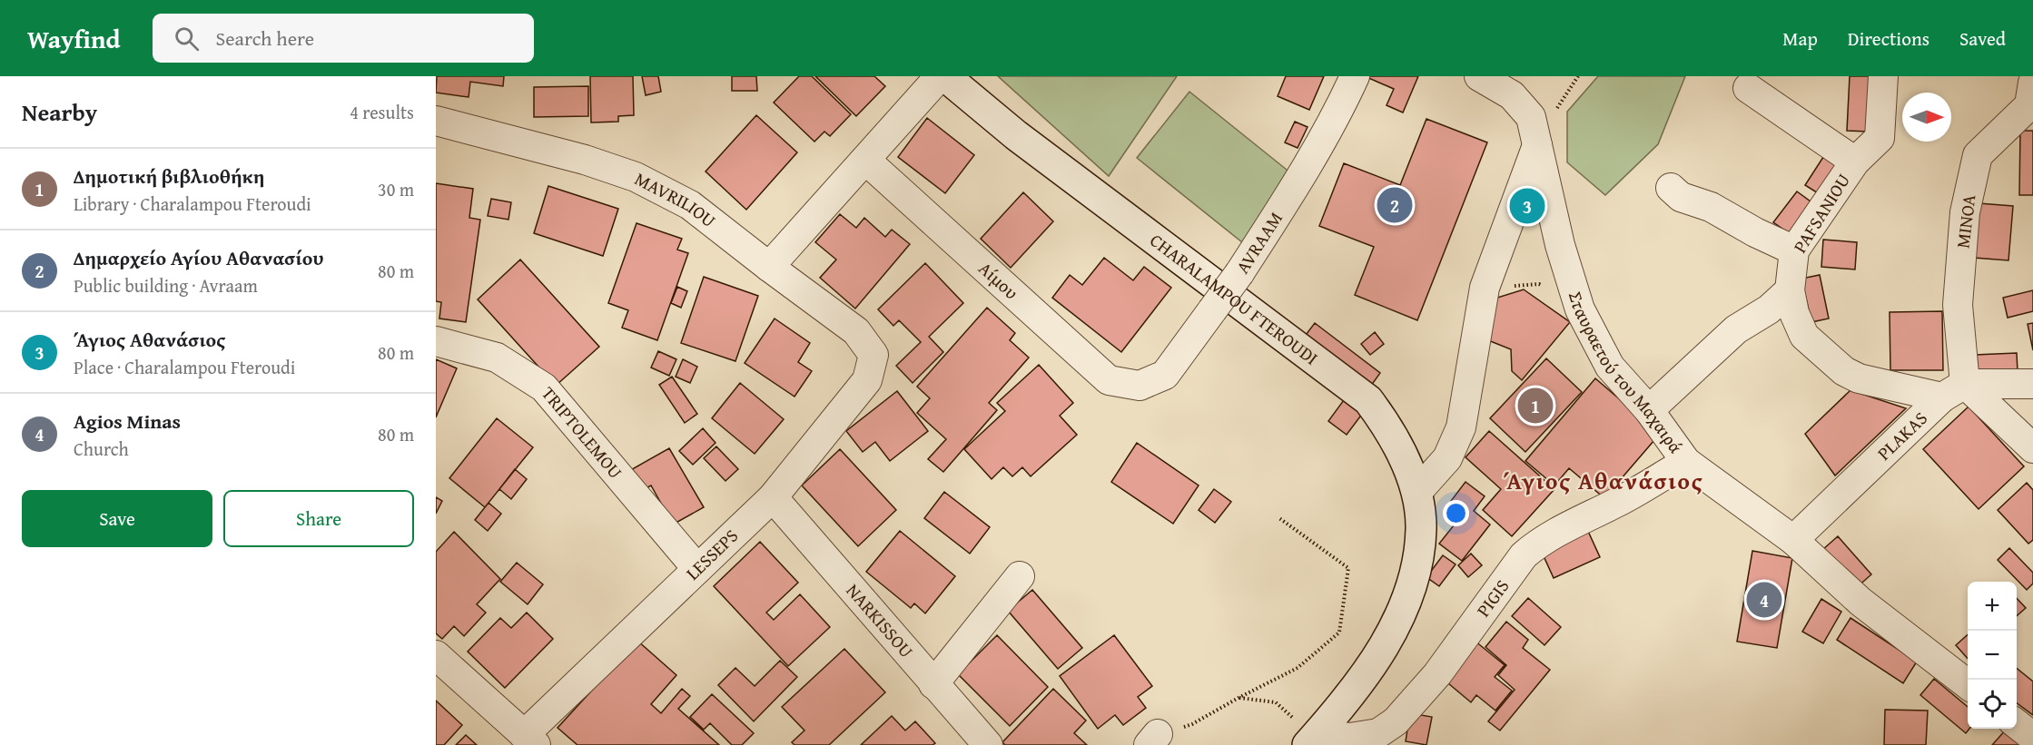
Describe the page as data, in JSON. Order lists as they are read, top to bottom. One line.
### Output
{"streets":{"street":["MAVRILIOU","PAFSANIOU","MINOA","AVRAAM","Αίμου","CHARALAMPOU FTEROUDI","Σταυραετού του Μαχαιρά","TRIPTOLEMOU","PLAKAS","LESSEPS","PIGIS","NARKISSOU"]},"crossings":[["MAVRILIOU","LESSEPS"],["PAFSANIOU","MINOA"],["PAFSANIOU","PLAKAS"],["MINOA","PLAKAS"],["AVRAAM","Αίμου"],["CHARALAMPOU FTEROUDI","PIGIS"],["Σταυραετού του Μαχαιρά","PLAKAS"],["Σταυραετού του Μαχαιρά","PIGIS"],["TRIPTOLEMOU","LESSEPS"],["LESSEPS","NARKISSOU"]],"districts":["Άγιος Αθανάσιος"],"north":"right","page":{"header":"Wayfind","search":"Search here","nav":["Map","Directions","Saved"],"heading":["Nearby","4 results"],"list":[{"mark":"1","name":"Δημοτική βιβλιοθήκη","note":"Library · Charalampou Fteroudi","value":"30 m"},{"mark":"2","name":"Δημαρχείο Αγίου Αθανασίου","note":"Public building · Avraam","value":"80 m"},{"mark":"3","name":"Άγιος Αθανάσιος","note":"Place · Charalampou Fteroudi","value":"80 m"},{"mark":"4","name":"Agios Minas","note":"Church","value":"80 m"}],"pins":["2","3","1","4"],"buttons":["Save","Share"],"map_buttons":["+","−"]}}
